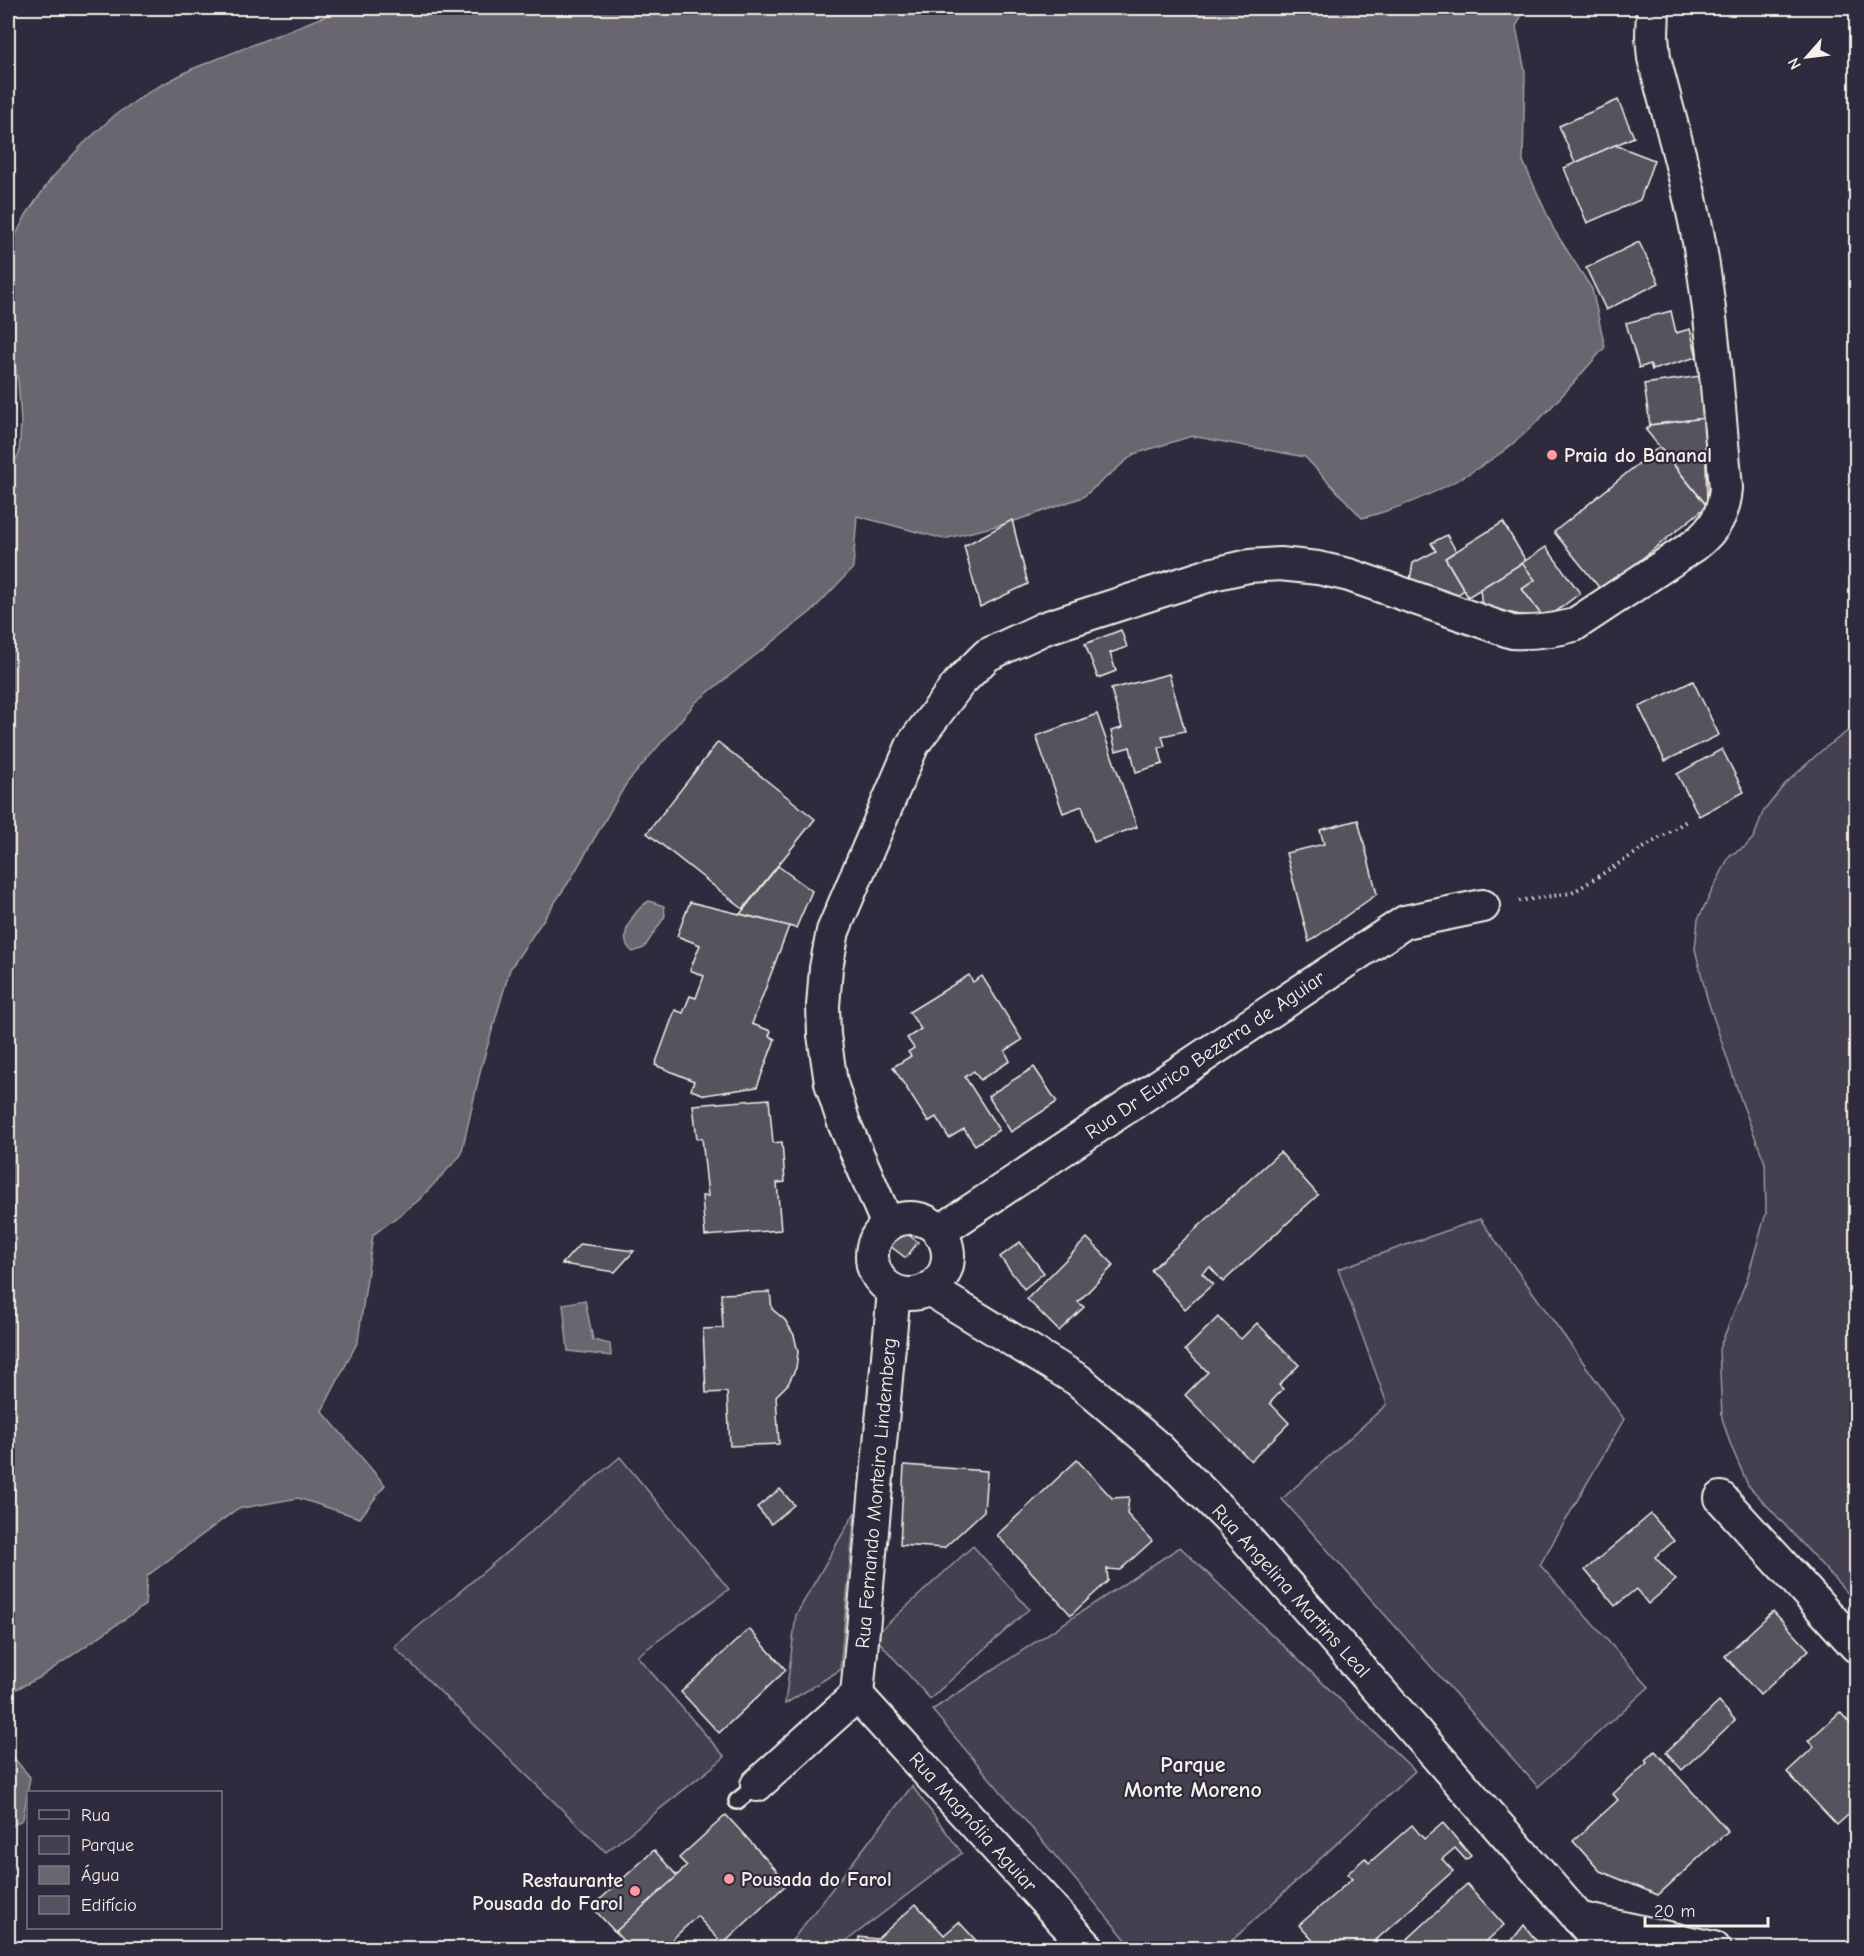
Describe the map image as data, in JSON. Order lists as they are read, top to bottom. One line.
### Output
{"streets":{"street":["Rua Dr Eurico Bezerra de Aguiar","Rua Fernando Monteiro Lindemberg","Rua Angelina Martins Leal","Rua Magnólia Aguiar"]},"crossings":[["Rua Dr Eurico Bezerra de Aguiar","Rua Fernando Monteiro Lindemberg"],["Rua Dr Eurico Bezerra de Aguiar","Rua Angelina Martins Leal"],["Rua Fernando Monteiro Lindemberg","Rua Angelina Martins Leal"],["Rua Fernando Monteiro Lindemberg","Rua Magnólia Aguiar"]],"districts":["Parque Monte Moreno"],"places":["Praia do Bananal","Pousada do Farol","Restaurante Pousada do Farol"],"legend":["Rua","Parque","Água","Edifício"],"scale_bar":"20 m","north":"bottom left"}
